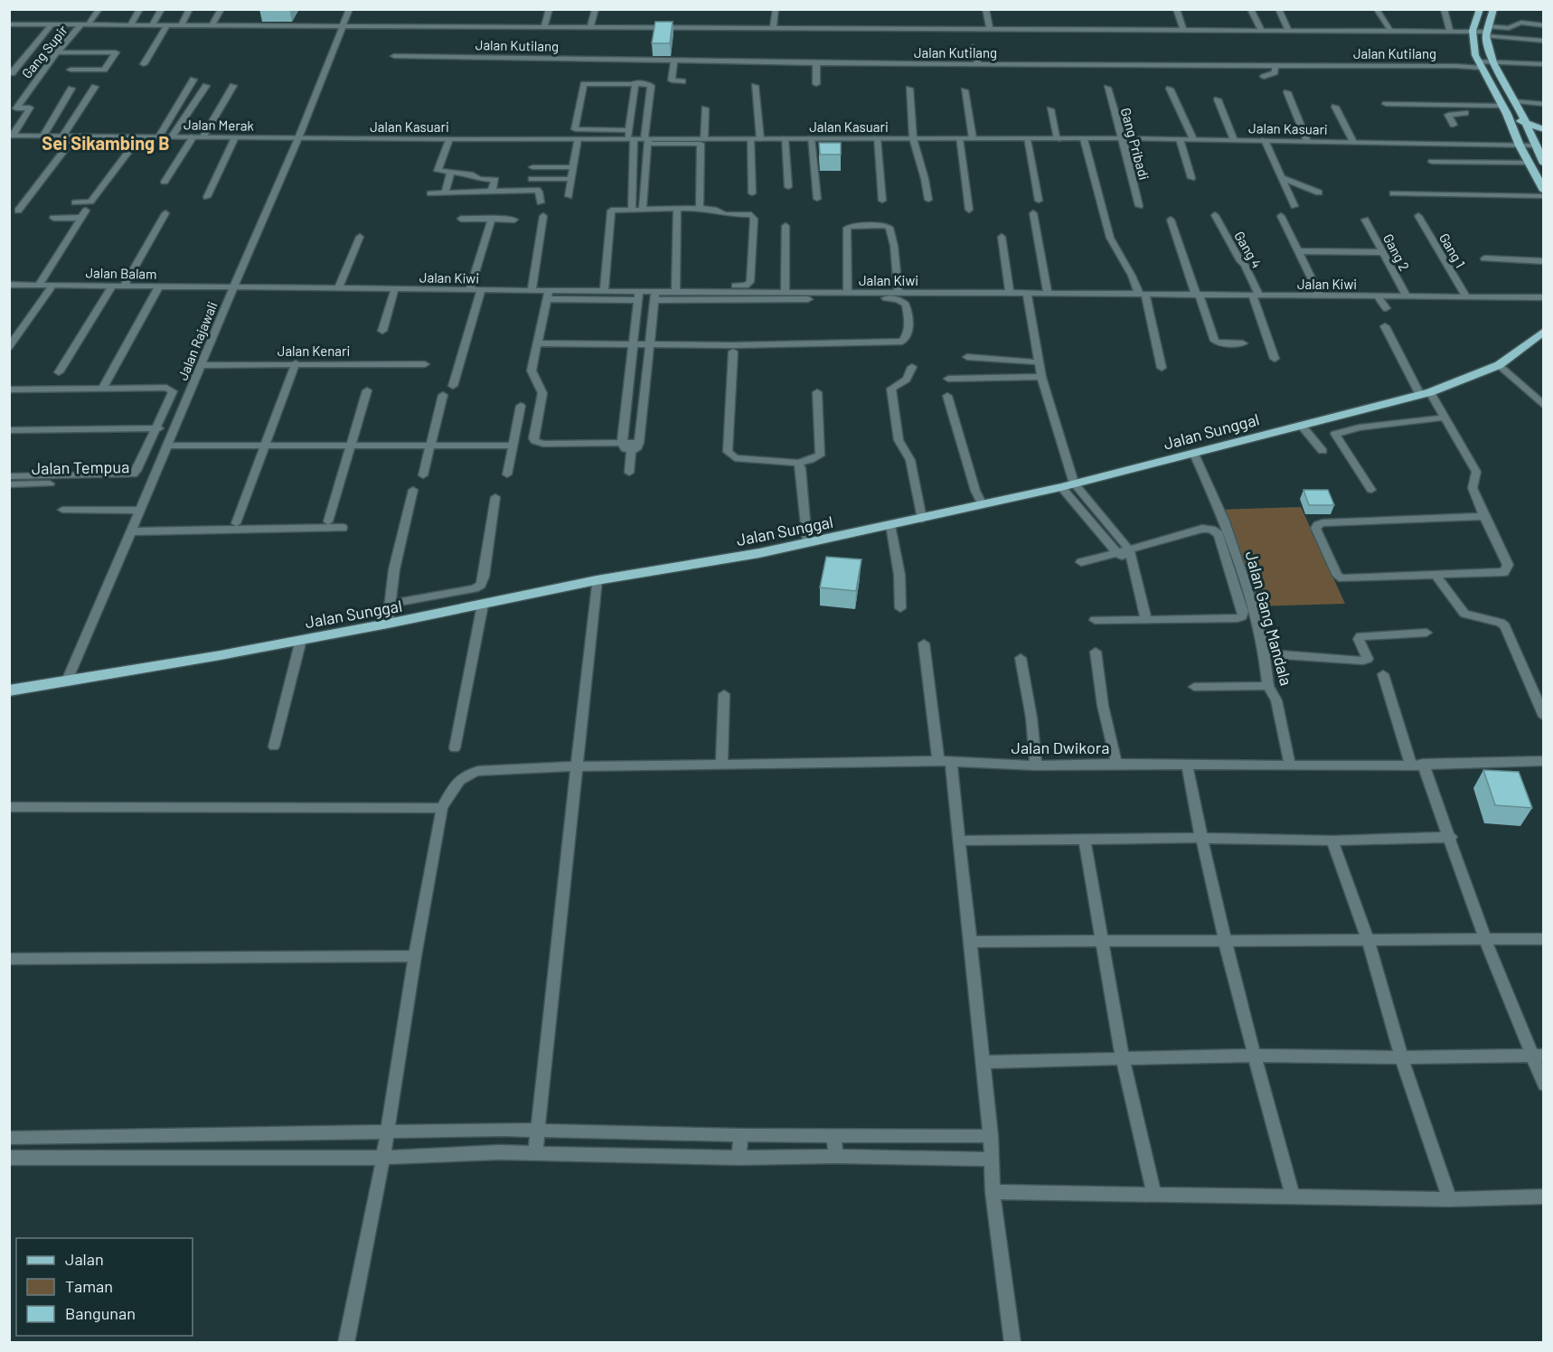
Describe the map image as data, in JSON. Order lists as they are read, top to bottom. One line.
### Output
{"streets":{"main road":["Jalan Sunggal"],"street":["Jalan Kutilang","Gang Supir","Jalan Merak","Jalan Kasuari","Gang Pribadi","Gang 4","Gang 1","Gang 2","Jalan Balam","Jalan Kiwi","Jalan Rajawali","Jalan Kenari","Jalan Tempua","Jalan Gang Mandala","Jalan Dwikora"]},"crossings":[["Gang Supir","Jalan Merak"],["Jalan Merak","Jalan Kasuari"],["Jalan Merak","Jalan Rajawali"],["Jalan Kasuari","Gang Pribadi"],["Jalan Kasuari","Jalan Rajawali"],["Gang 4","Jalan Kiwi"],["Gang 1","Jalan Kiwi"],["Gang 2","Jalan Kiwi"],["Jalan Balam","Jalan Kiwi"],["Jalan Balam","Jalan Rajawali"],["Jalan Kiwi","Jalan Rajawali"],["Jalan Rajawali","Jalan Kenari"],["Jalan Rajawali","Jalan Sunggal"],["Jalan Rajawali","Jalan Tempua"],["Jalan Sunggal","Jalan Gang Mandala"],["Jalan Gang Mandala","Jalan Dwikora"]],"districts":["Sei Sikambing B"],"legend":["Jalan","Taman","Bangunan"]}
